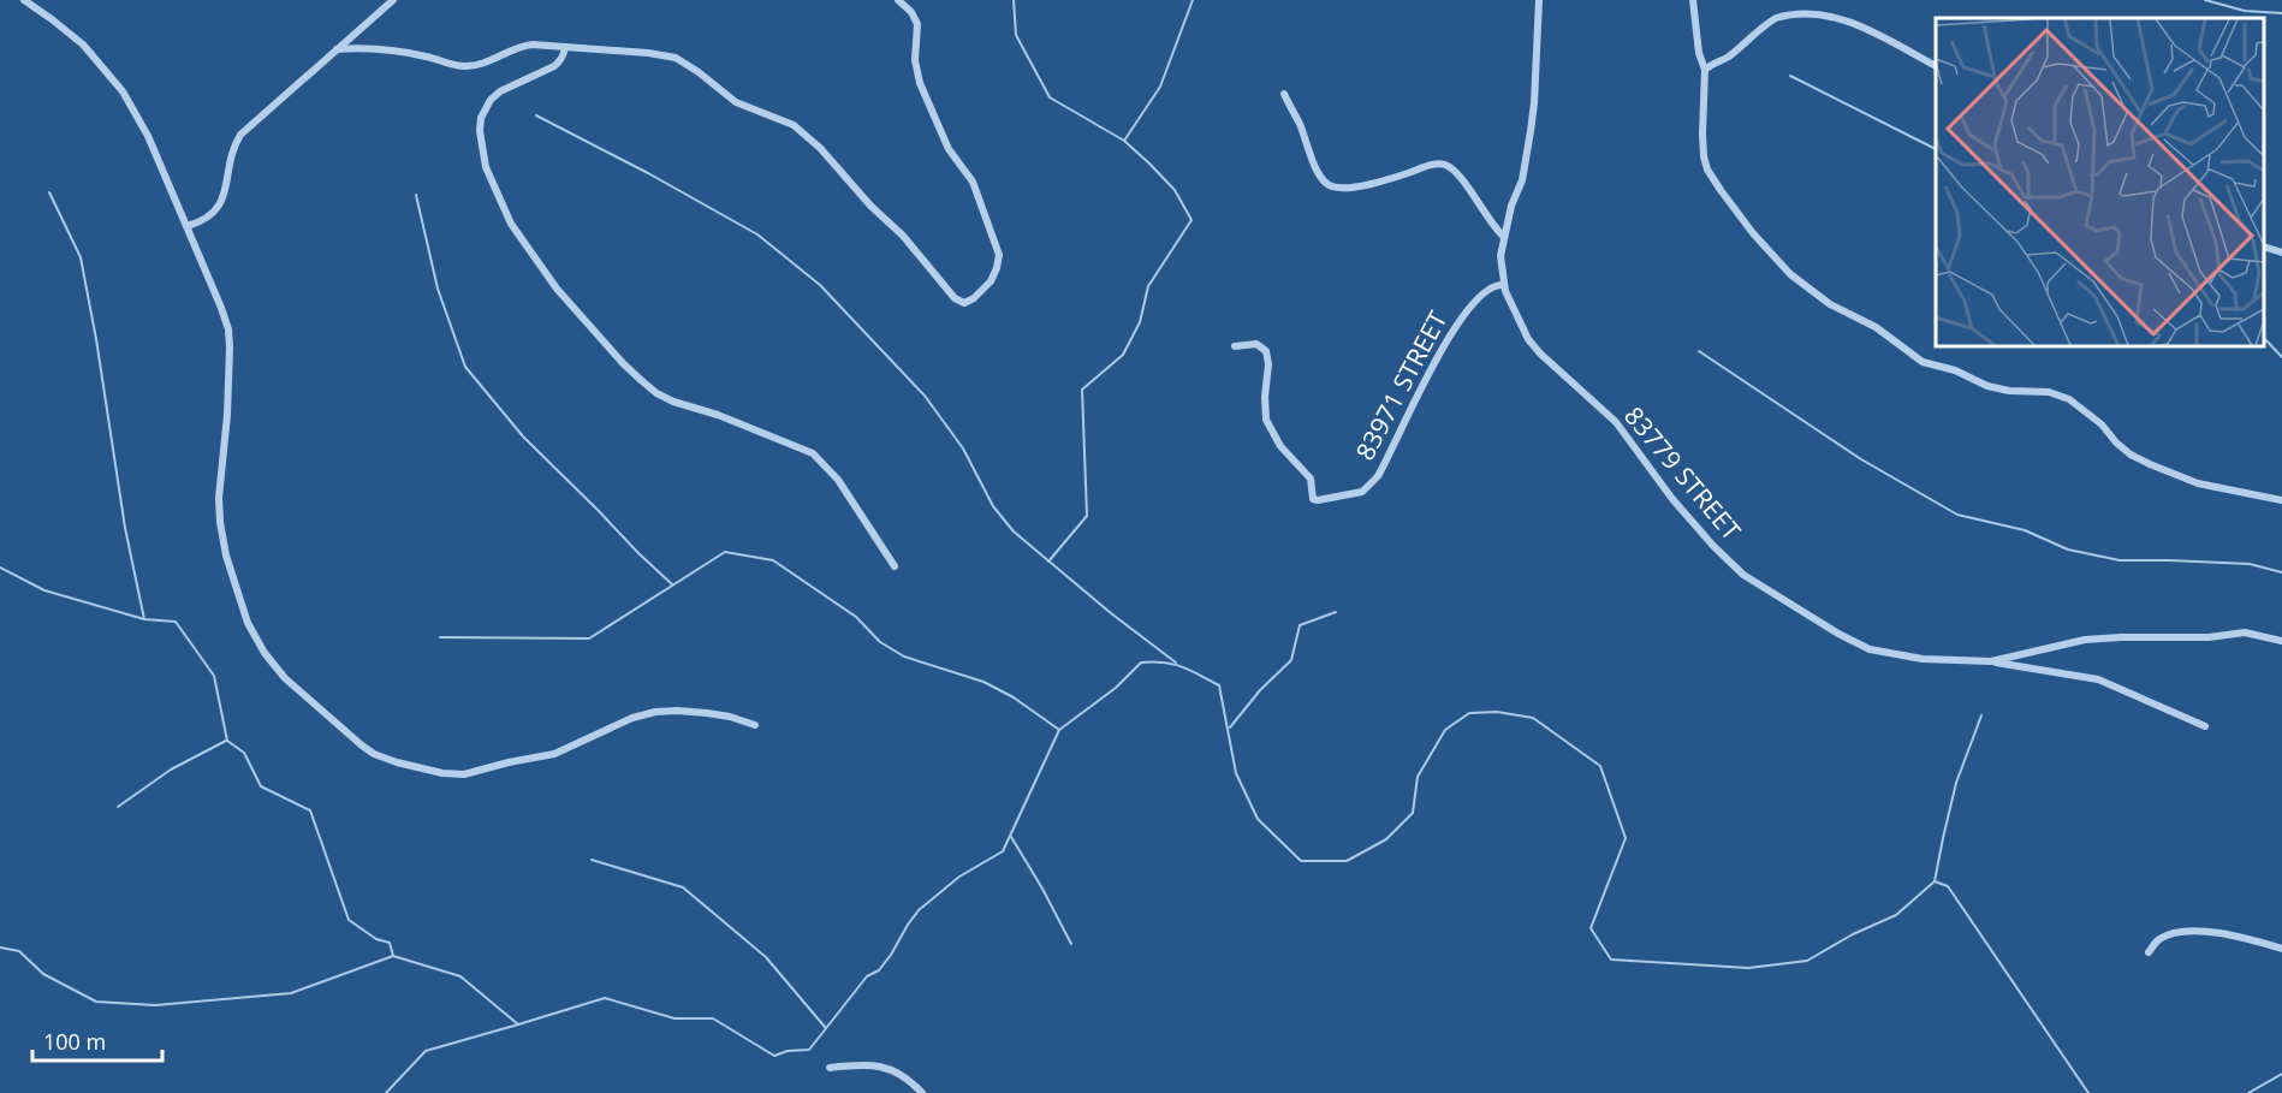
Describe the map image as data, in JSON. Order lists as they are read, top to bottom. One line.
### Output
{"streets":{"street":["83971 STREET","83779 STREET"]},"crossings":[["83971 STREET","83779 STREET"]],"scale_bar":"100 m"}
